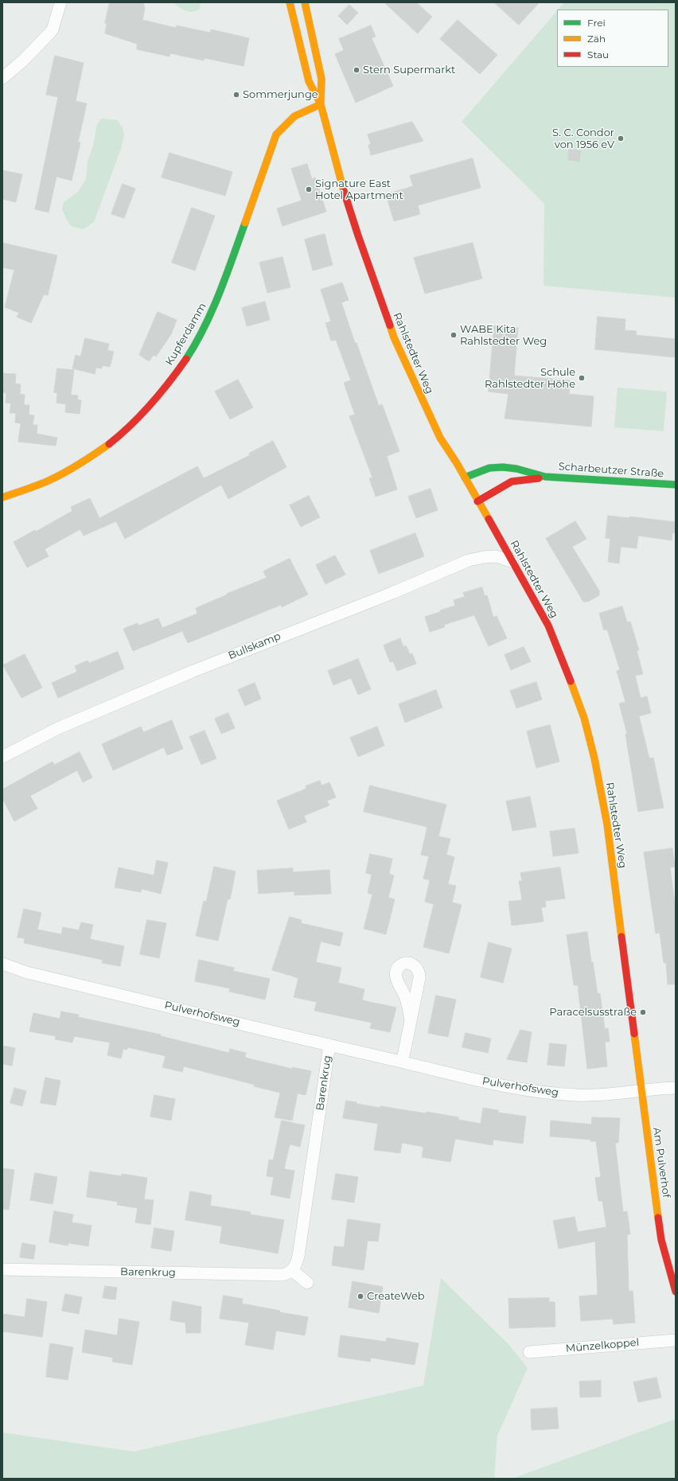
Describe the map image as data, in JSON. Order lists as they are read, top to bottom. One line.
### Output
{"streets":{"street":["Kupferdamm","Rahlstedter Weg","Scharbeutzer Straße","Bullskamp","Pulverhofsweg","Barenkrug","Am Pulverhof","Münzelkoppel"]},"crossings":[["Kupferdamm","Rahlstedter Weg"],["Rahlstedter Weg","Scharbeutzer Straße"],["Rahlstedter Weg","Bullskamp"],["Rahlstedter Weg","Pulverhofsweg"],["Rahlstedter Weg","Am Pulverhof"],["Pulverhofsweg","Barenkrug"],["Pulverhofsweg","Am Pulverhof"]],"places":["Stern Supermarkt","Sommerjunge","S. C. Condor von 1956 eV","Signature East Hotel Apartment","WABE Kita Rahlstedter Weg","Schule Rahlstedter Höhe","Paracelsusstraße","CreateWeb"],"legend":["Frei","Zäh","Stau"]}
